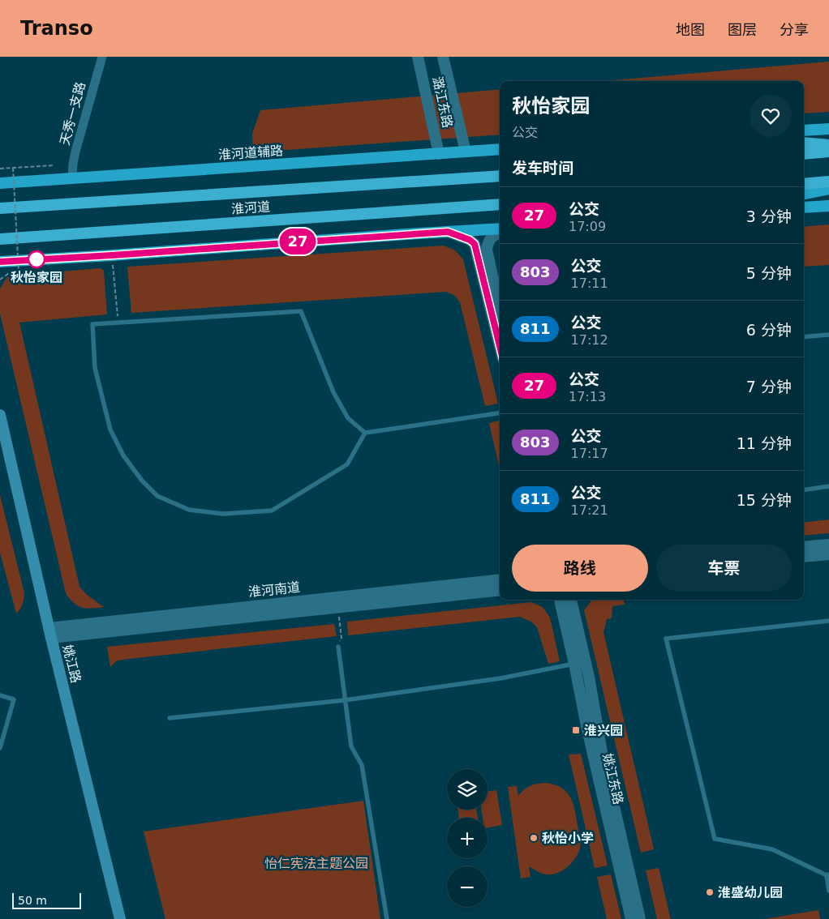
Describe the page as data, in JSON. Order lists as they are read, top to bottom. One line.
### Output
{"streets":{"highway":["淮河道"],"main road":["淮河道辅路","姚江路"],"street":["潞江东路","天秀一支路","淮河南道","姚江东路"]},"crossings":[["潞江东路","淮河道辅路"],["天秀一支路","淮河道辅路"],["淮河南道","姚江路"]],"parks":["怡仁宪法主题公园"],"places":{"other":["秋怡家园","秋怡小学","淮盛幼儿园"],"transit":["淮兴园"]},"lines":["bus line 27"],"scale_bar":"50 m","page":{"header":"Transo","nav":["地图","图层","分享"],"on_map":"27","heading":[["秋怡家园","公交"],"发车时间"],"list":[{"mark":"27","name":"公交","note":"17:09","value":"3 分钟"},{"mark":"803","name":"公交","note":"17:11","value":"5 分钟"},{"mark":"811","name":"公交","note":"17:12","value":"6 分钟"},{"mark":"27","name":"公交","note":"17:13","value":"7 分钟"},{"mark":"803","name":"公交","note":"17:17","value":"11 分钟"},{"mark":"811","name":"公交","note":"17:21","value":"15 分钟"}],"buttons":["路线","车票"],"map_buttons":["+","−"],"scale":"50 m"}}
